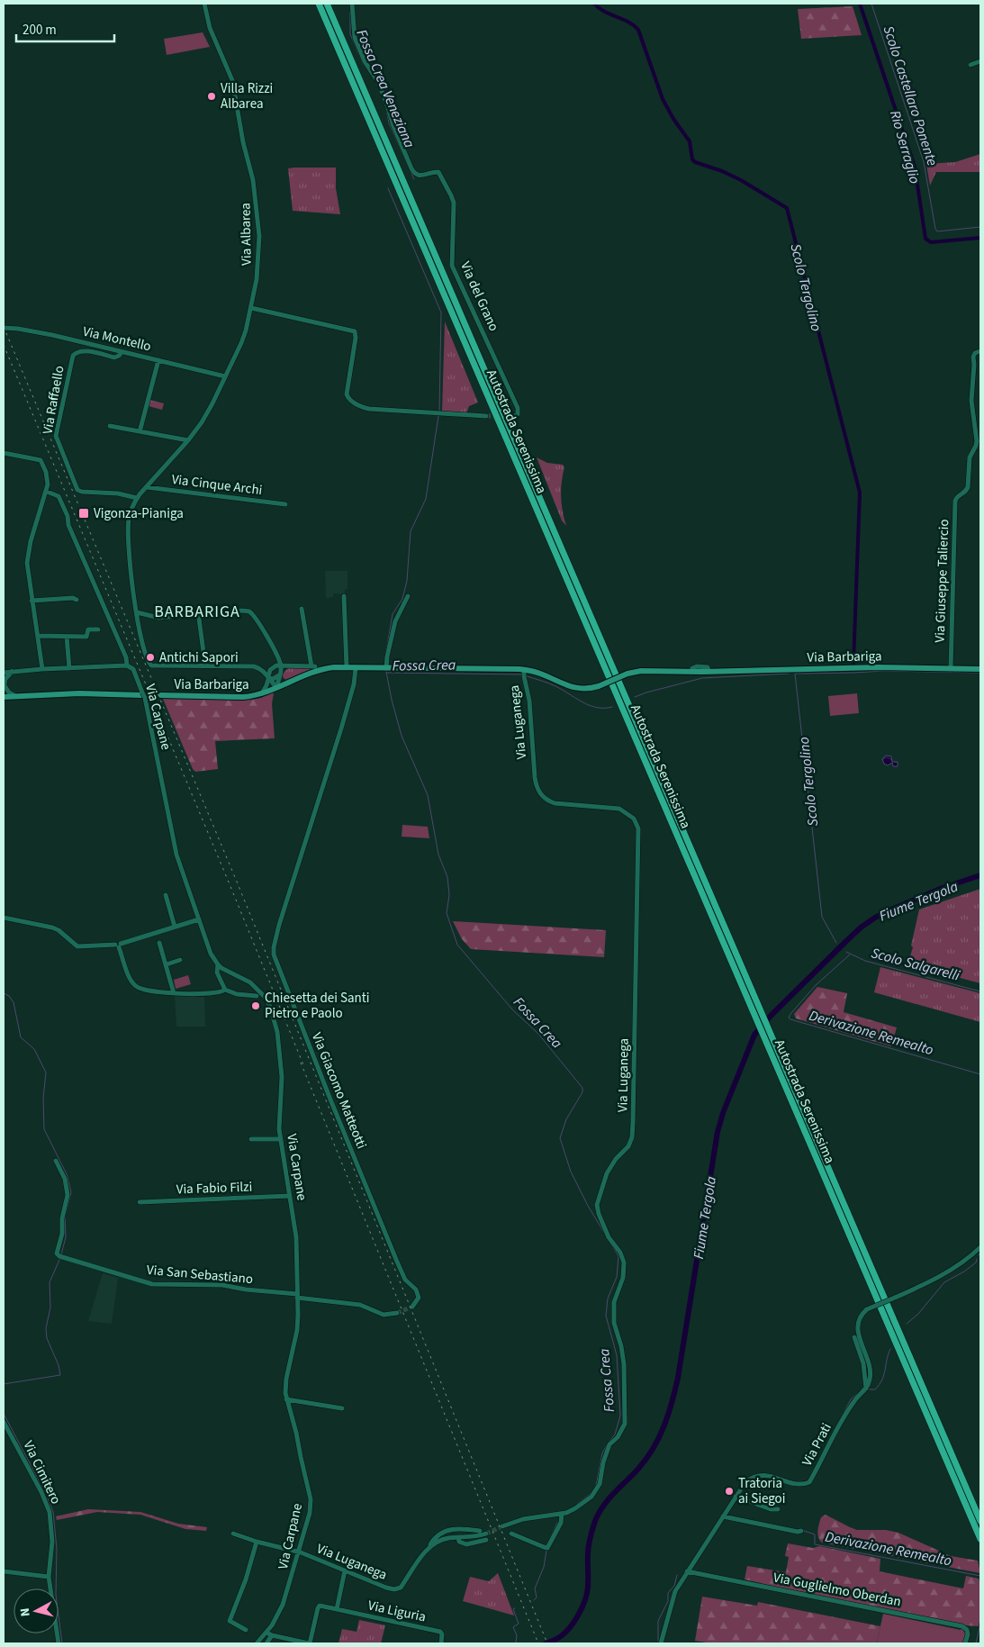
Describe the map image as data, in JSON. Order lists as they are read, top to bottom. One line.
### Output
{"streets":{"highway":["Autostrada Serenissima"],"main road":["Via Barbariga"],"street":["Via Albarea","Via del Grano","Via Montello","Via Raffaello","Via Cinque Archi","Via Giuseppe Taliercio","Via Carpane","Via Luganega","Via Giacomo Matteotti","Via Fabio Filzi","Via San Sebastiano","Via Prati","Via Cimitero","Via Guglielmo Oberdan","Via Liguria"]},"crossings":[["Via Albarea","Via Montello"],["Via Albarea","Via Raffaello"],["Via Albarea","Via Cinque Archi"],["Via Montello","Via Raffaello"],["Via Giuseppe Taliercio","Via Barbariga"],["Via Barbariga","Via Luganega"],["Via Barbariga","Via Giacomo Matteotti"],["Via Carpane","Via Luganega"],["Via Carpane","Via Fabio Filzi"],["Via Carpane","Via San Sebastiano"],["Via Prati","Via Guglielmo Oberdan"]],"districts":["BARBARIGA"],"water":["Fossa Crea Veneziana","Scolo Castellaro Ponente","Rio Serraglio","Scolo Tergolino","Fossa Crea","Fiume Tergola","Scolo Salgarelli","Derivazione Remealto"],"places":{"other":["Villa Rizzi Albarea","Antichi Sapori","Chiesetta dei Santi Pietro e Paolo","Tratoria ai Siegoi"],"transit":["Vigonza-Pianiga"]},"scale_bar":"200 m","north":"left"}
